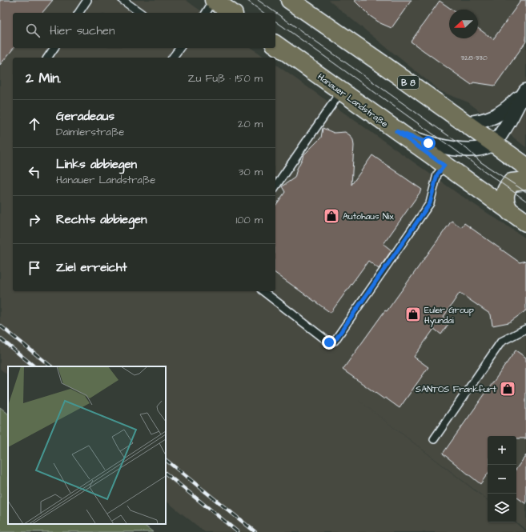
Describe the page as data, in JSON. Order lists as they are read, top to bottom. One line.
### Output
{"streets":{"main road":["B 8","Hanauer Landstraße"]},"places":{"shop":["Autohaus Nix","Euler Group Hyundai","SANTOS Frankfurt"]},"house_numbers":["328-330"],"north":"left","page":{"search":"Hier suchen","heading":["2 Min.","Zu Fuß · 150 m"],"list":[["Geradeaus","Daimlerstraße","20 m"],["Links abbiegen","Hanauer Landstraße","30 m"],["Rechts abbiegen","100 m"],"Ziel erreicht"],"map_buttons":["+","−"]}}
